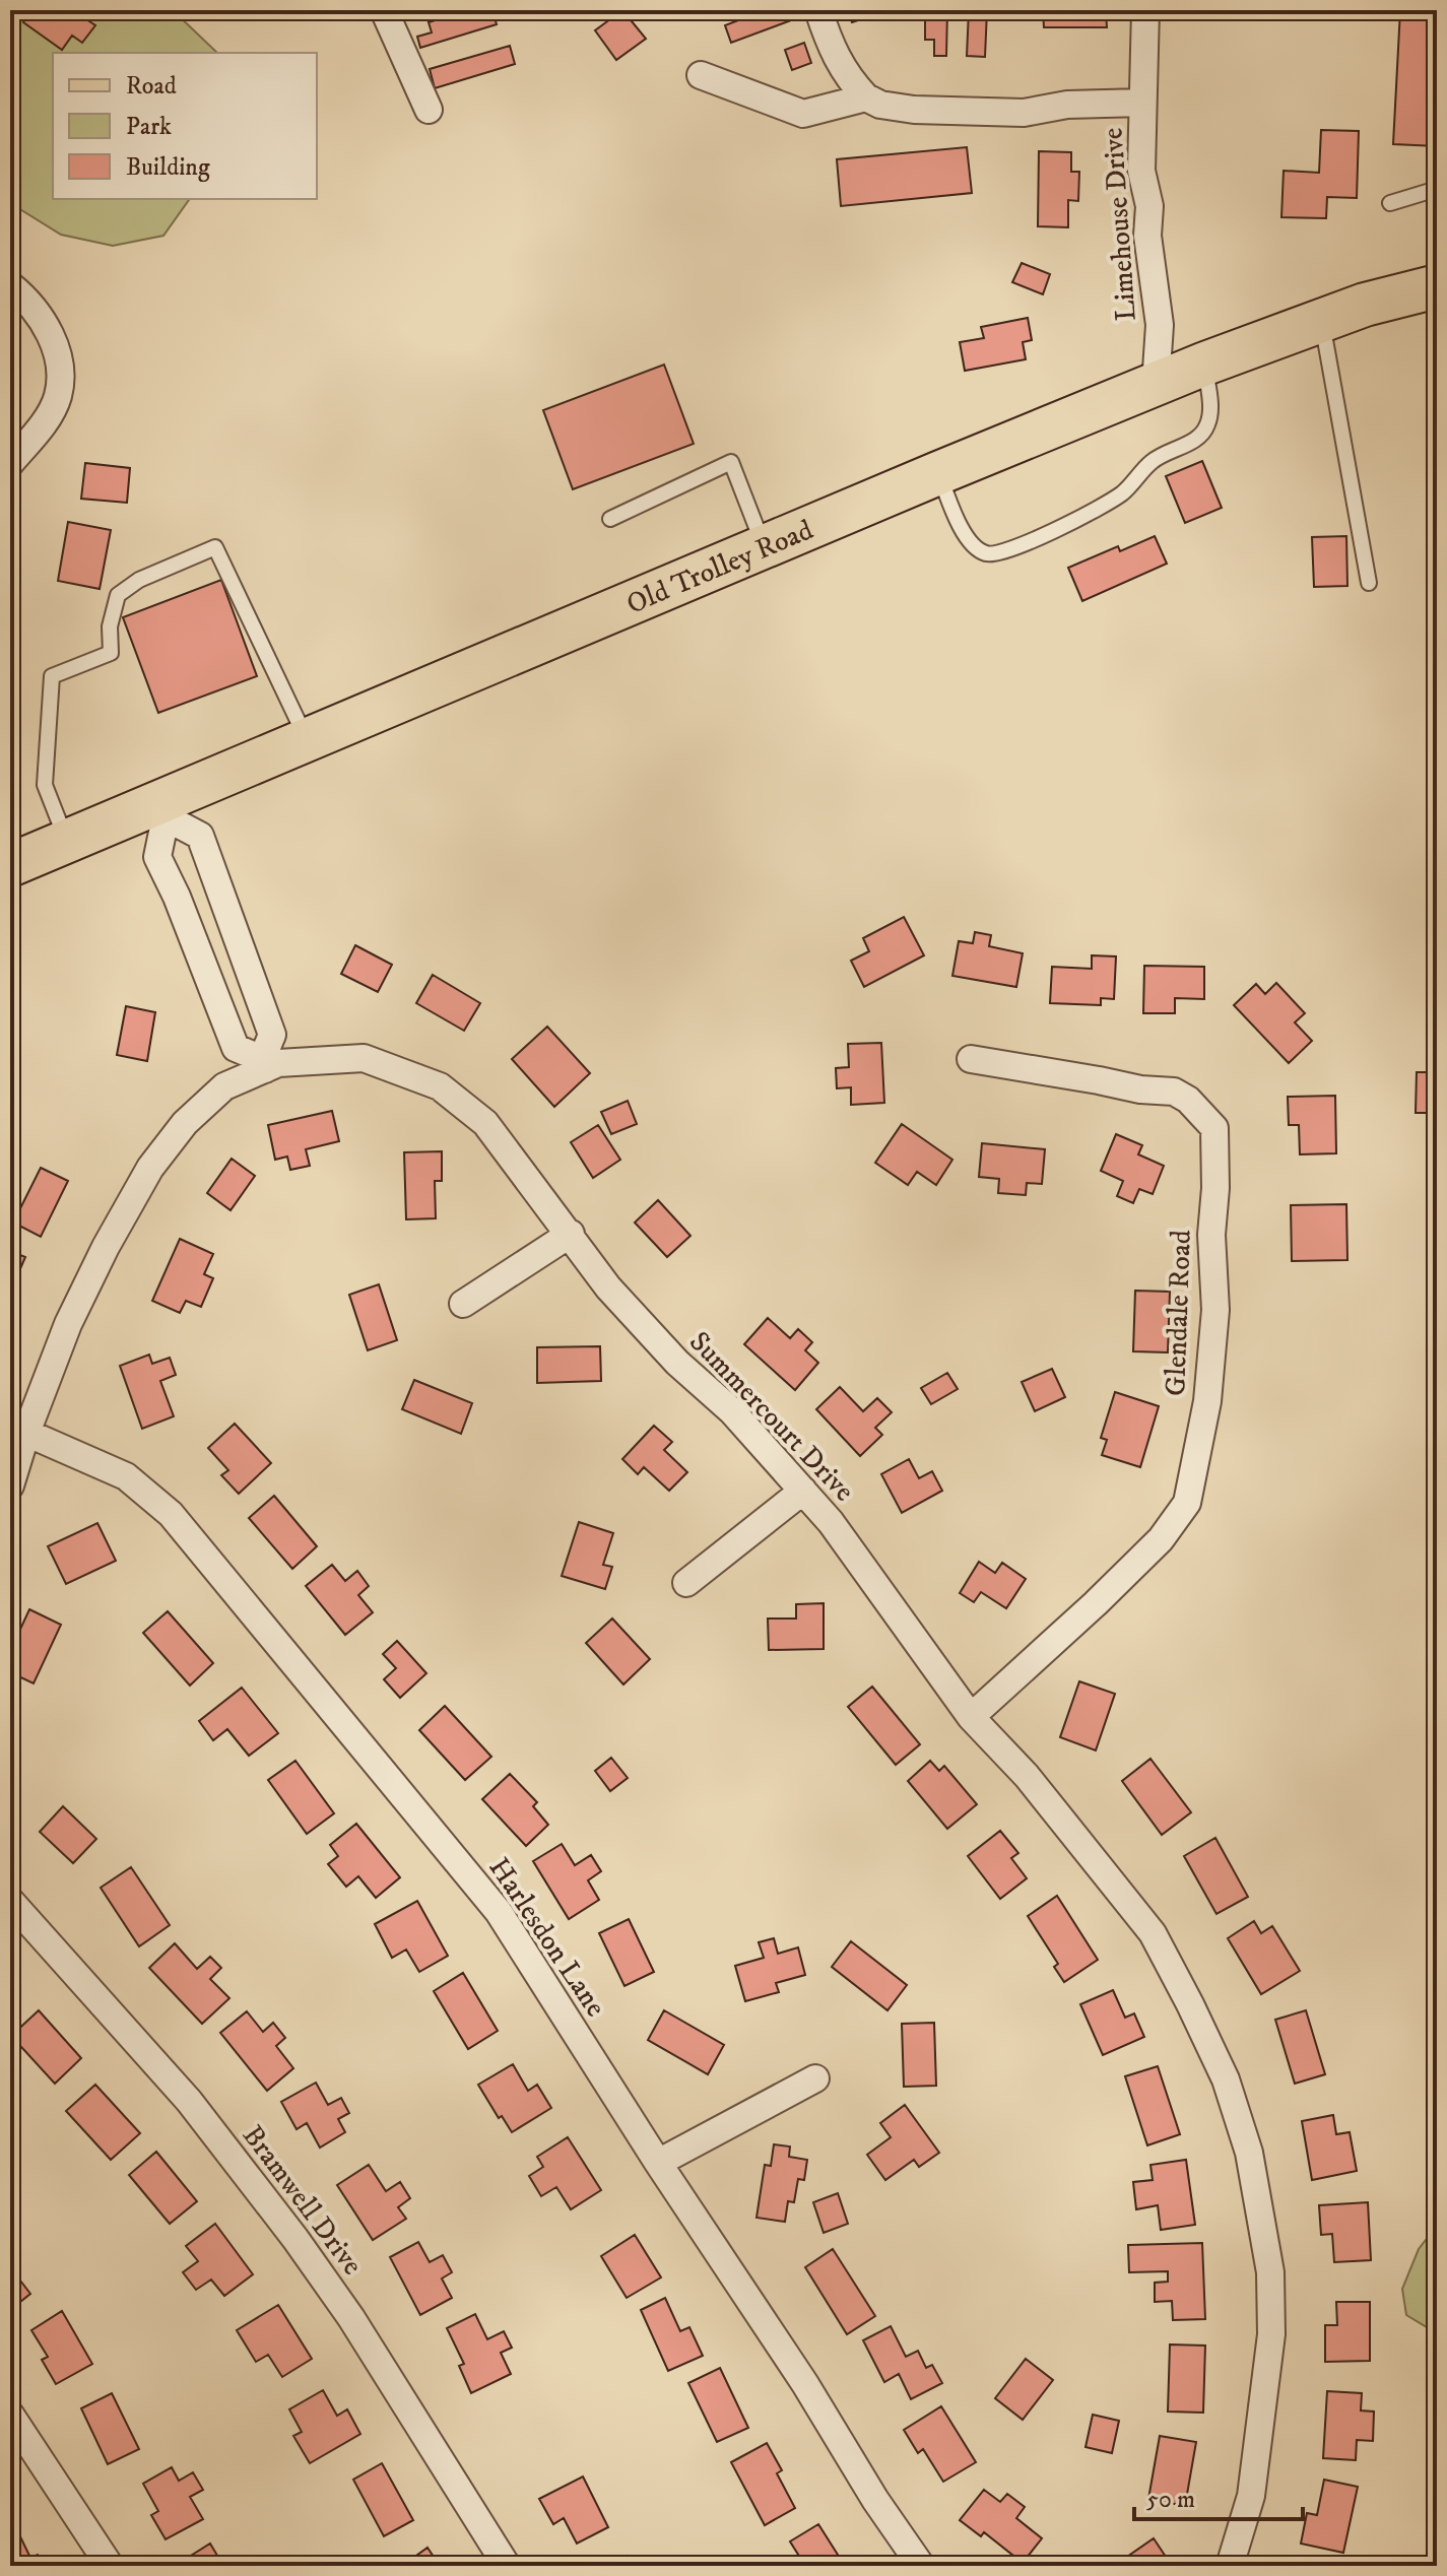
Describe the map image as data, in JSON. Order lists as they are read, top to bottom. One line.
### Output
{"streets":{"main road":["Old Trolley Road"],"street":["Limehouse Drive","Glendale Road","Summercourt Drive","Harlesdon Lane","Bramwell Drive"]},"crossings":[["Limehouse Drive","Old Trolley Road"],["Glendale Road","Summercourt Drive"],["Summercourt Drive","Harlesdon Lane"]],"legend":["Road","Park","Building"],"scale_bar":"50 m"}
